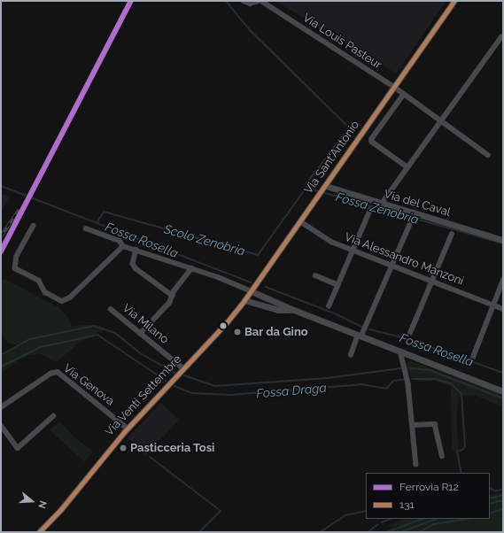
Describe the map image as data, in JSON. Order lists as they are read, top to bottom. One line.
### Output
{"streets":{"main road":["Via Sant'Antonio","Via Venti Settembre"],"street":["Via Louis Pasteur","Via del Caval","Via Alessandro Manzoni","Via Milano","Via Genova"]},"crossings":[["Via Louis Pasteur","Via Sant'Antonio"],["Via Sant'Antonio","Via del Caval"],["Via Sant'Antonio","Via Alessandro Manzoni"],["Via Sant'Antonio","Via Venti Settembre"],["Via Milano","Via Venti Settembre"],["Via Genova","Via Venti Settembre"]],"water":["Fossa Zenobria","Fossa Rosella","Scolo Zenobria","Fossa Draga"],"places":["Bar da Gino","Pasticceria Tosi"],"lines":["rail line R12","transit line 131"],"legend":["Ferrovia R12","131"],"north":"right"}
